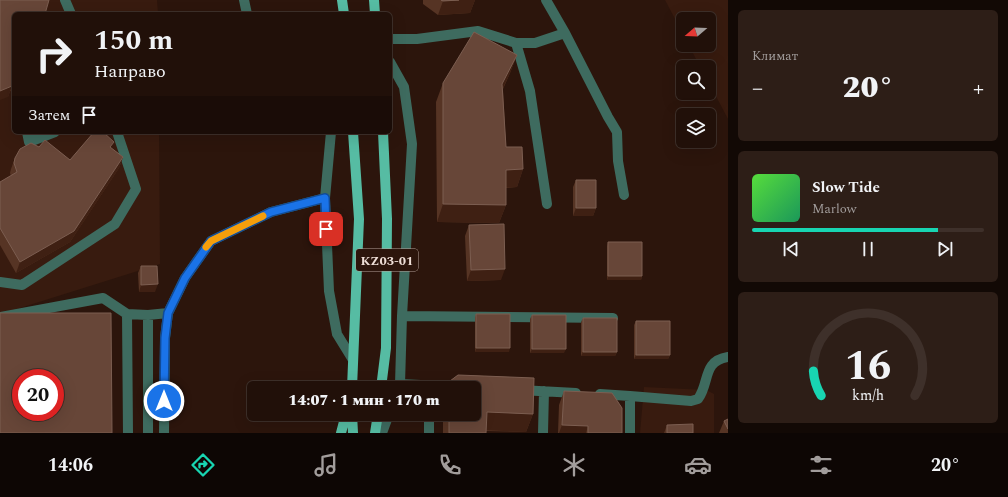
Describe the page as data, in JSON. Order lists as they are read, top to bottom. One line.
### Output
{"streets":{"main road":["KZ03-01"]},"north":"left","page":{"tile":"Климат","turn":["150 m","Направо"],"heat":["−","20°","+"],"then":"Затем","song":["Slow Tide","Marlow"],"limit":"20","trip":"14:07 · 1 мин · 170 m","tabs":["14:06","20°"],"gauge":["16","km/h"]}}
